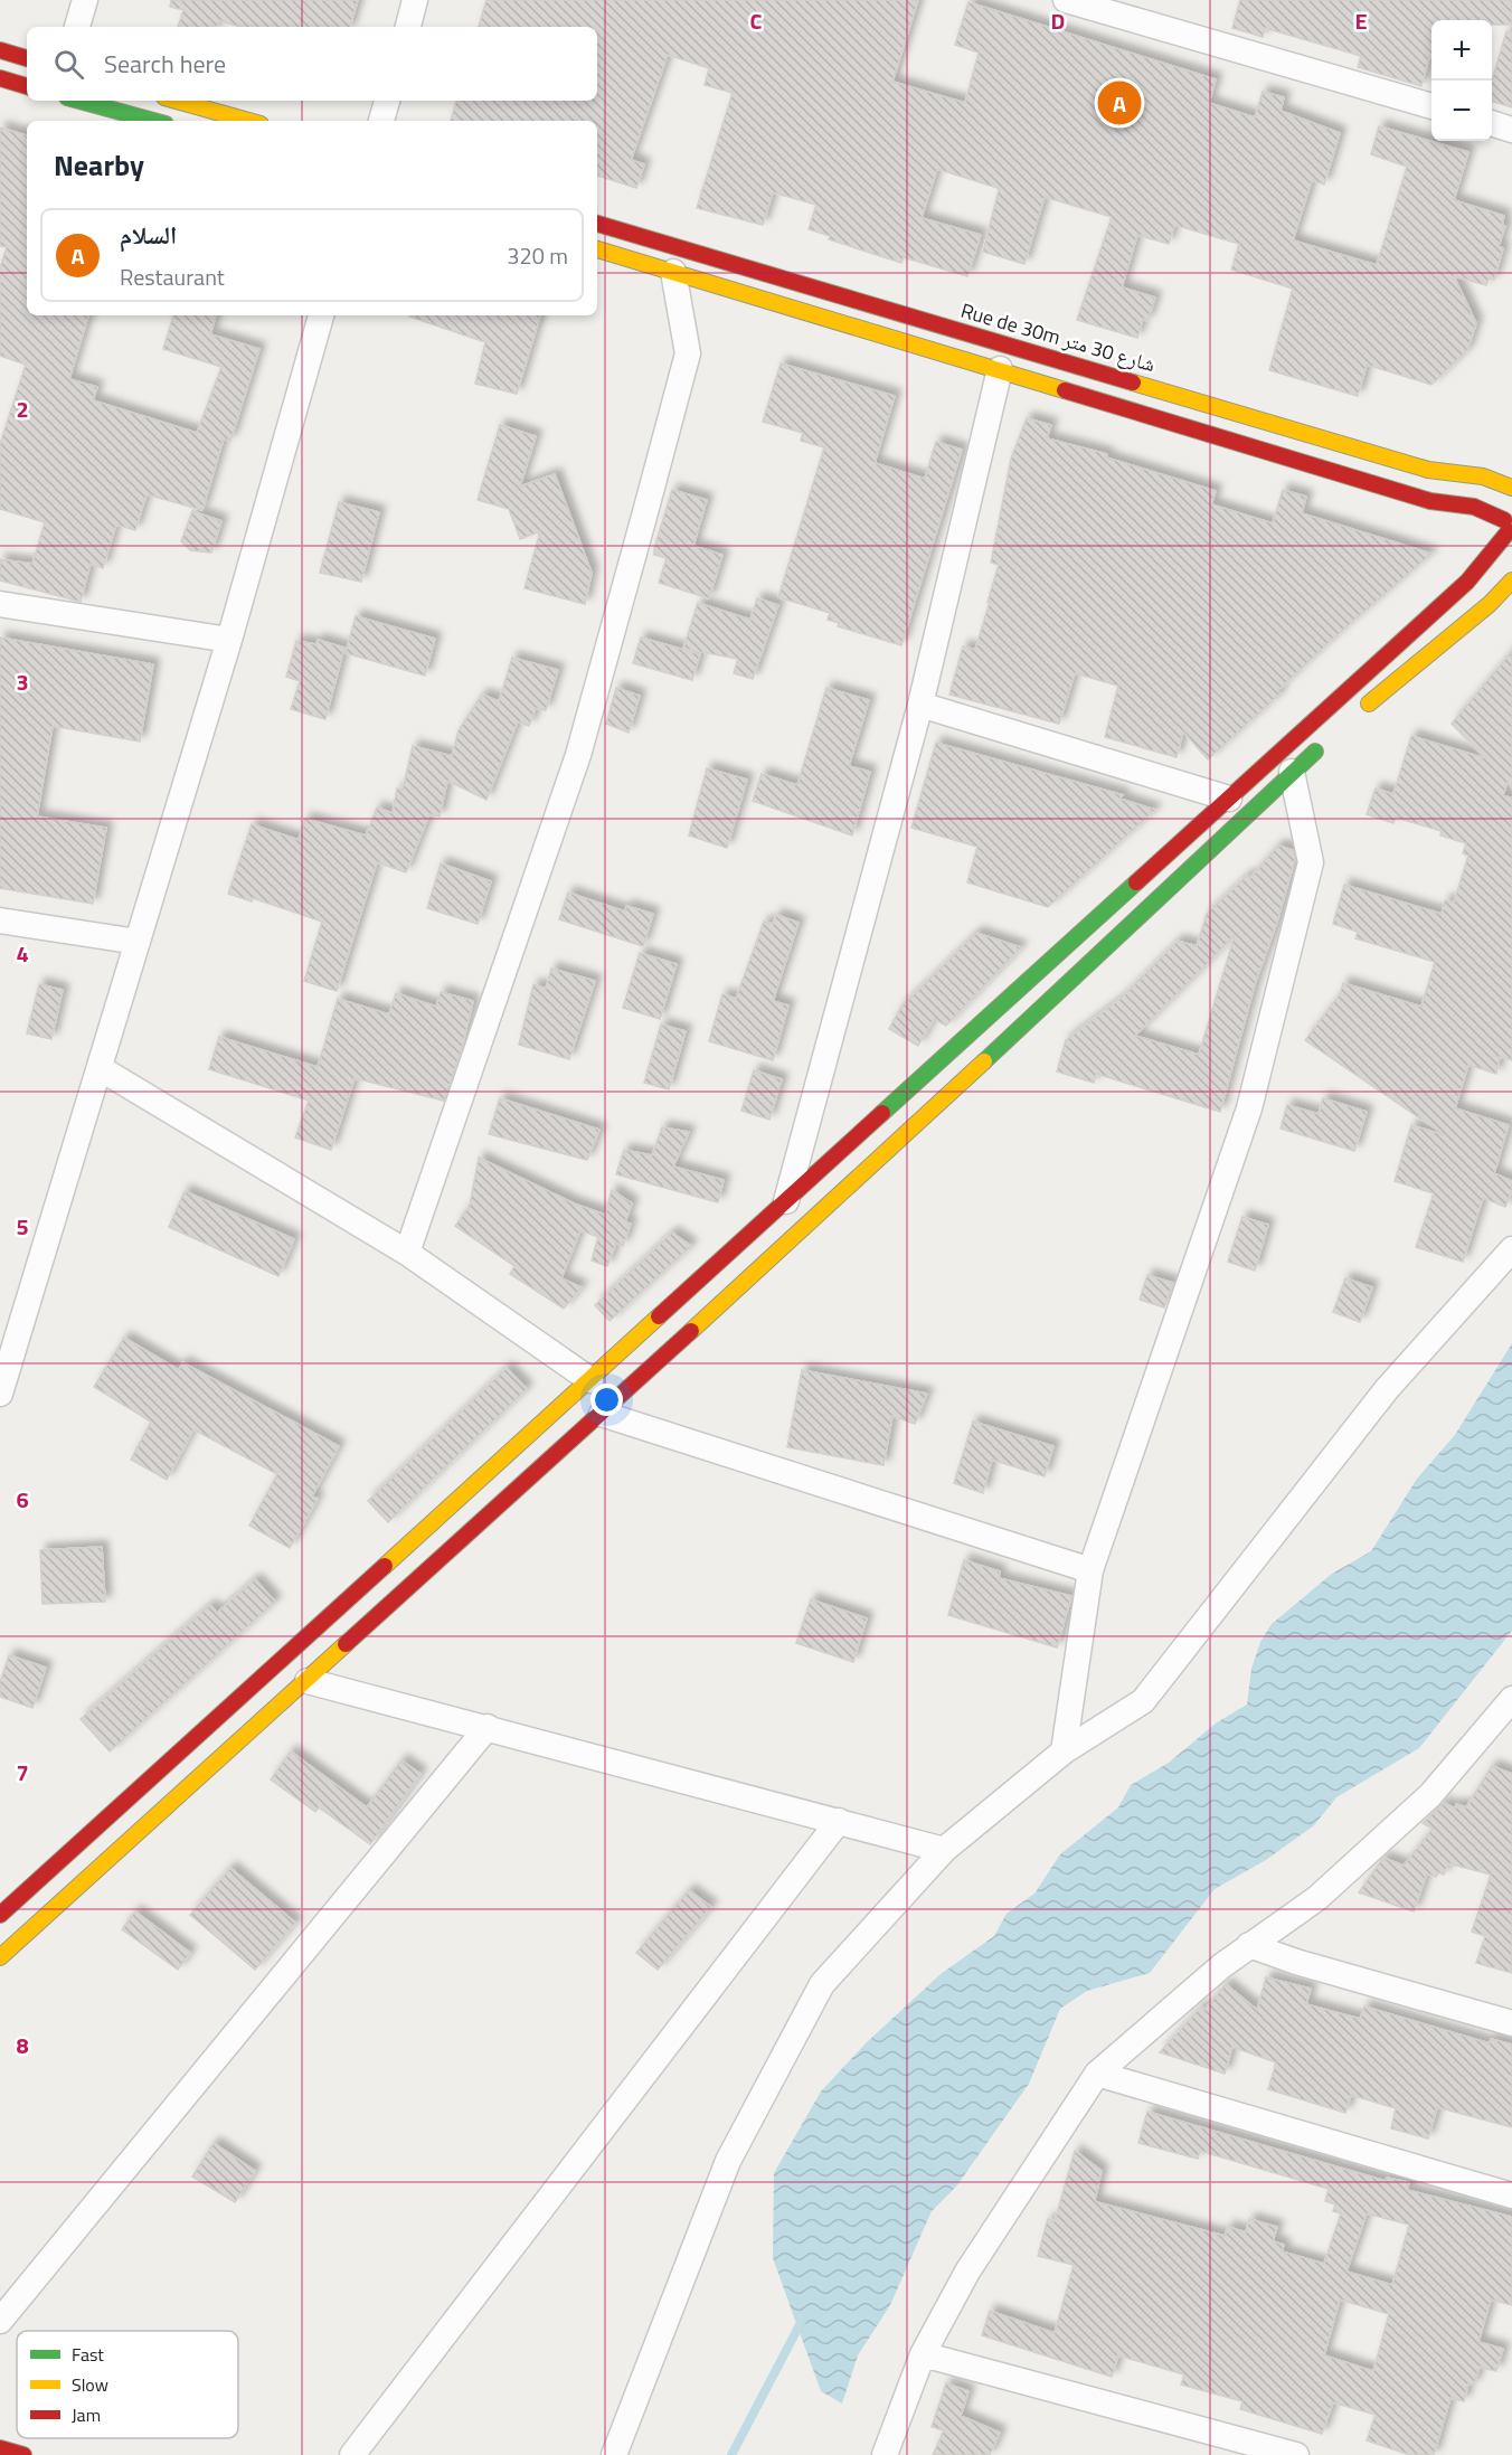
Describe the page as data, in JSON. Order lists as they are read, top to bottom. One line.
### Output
{"streets":{"street":["Rue de 30m شارع 30 متر"]},"legend":["Fast","Slow","Jam"],"page":{"map_buttons":["+","−"],"search":"Search here","pins":"A","heading":"Nearby","list":[{"mark":"A","name":"السلام","note":"Restaurant","value":"320 m"}]},"grid":{"columns":["C","D","E"],"rows":["2","3","4","5","6","7","8"]}}
